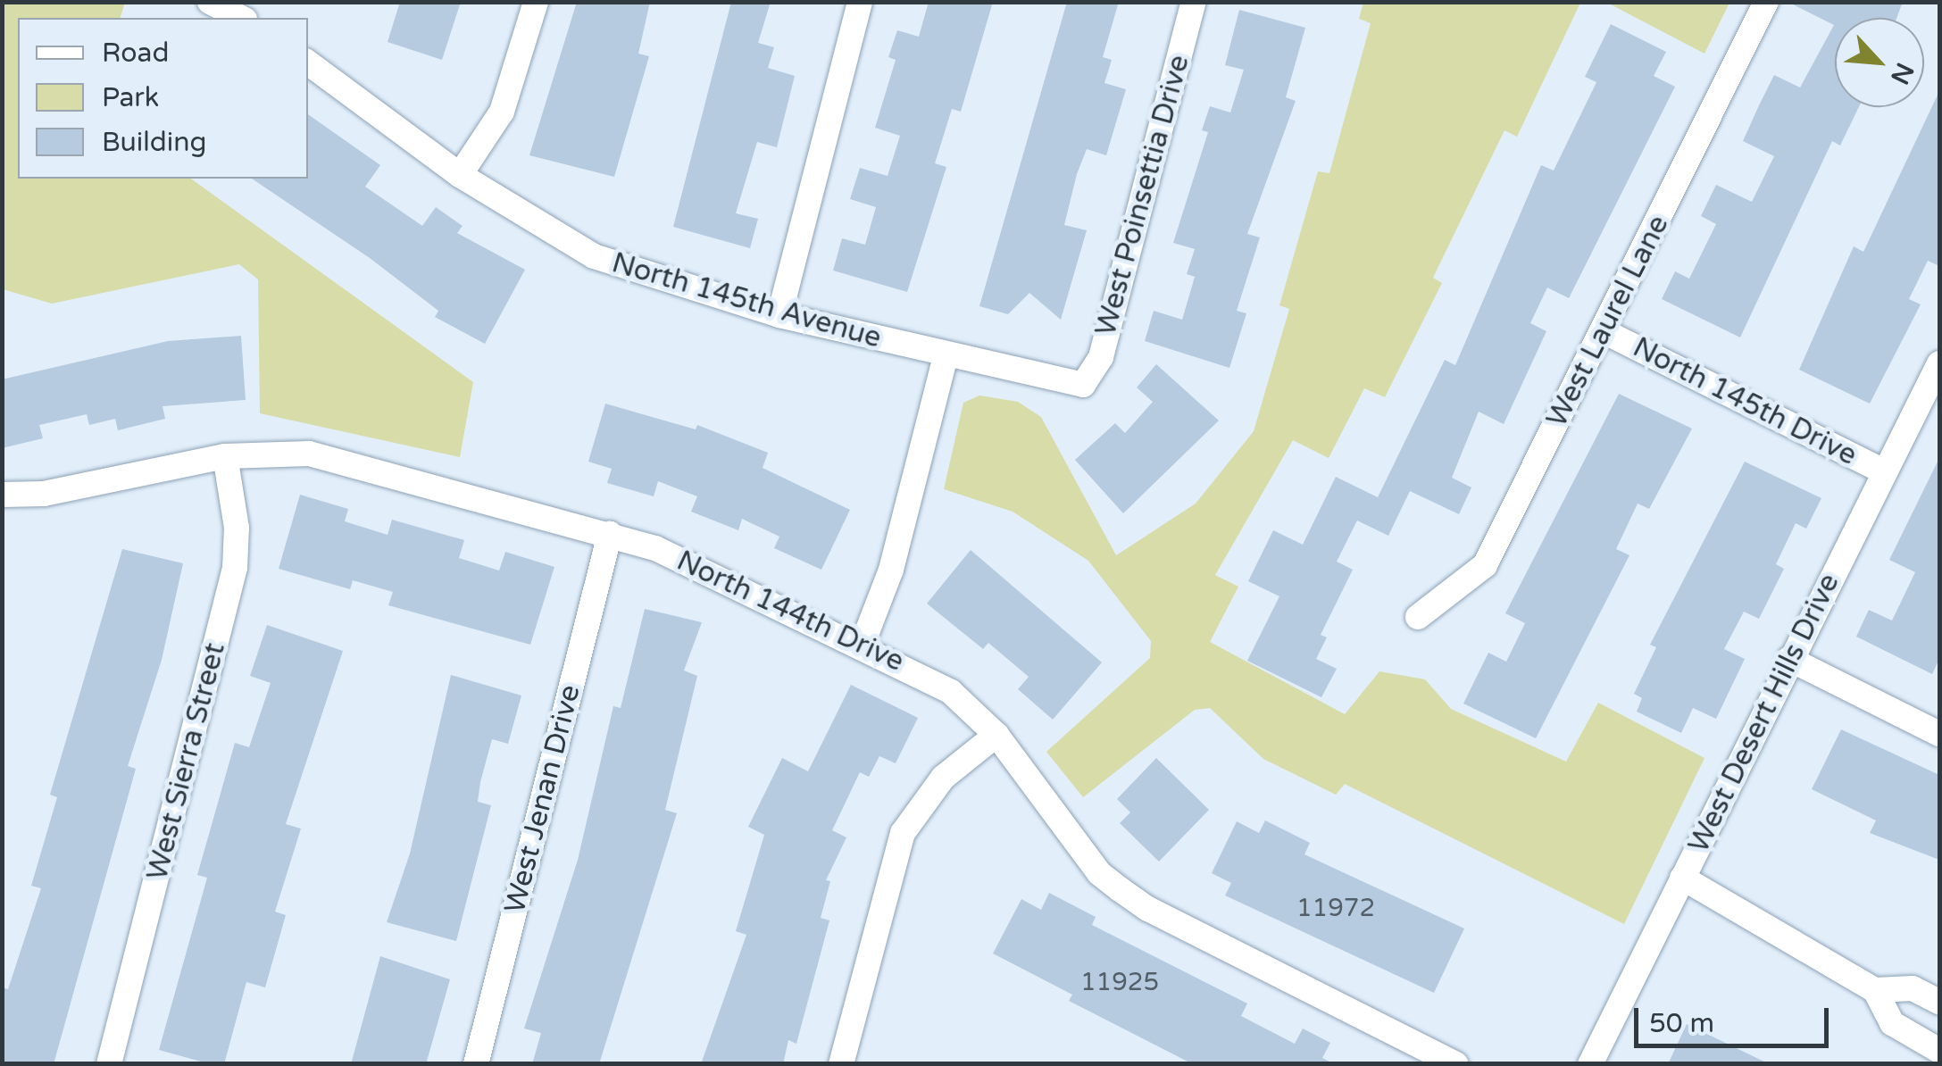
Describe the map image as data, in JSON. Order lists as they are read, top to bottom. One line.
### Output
{"streets":{"street":["West Poinsettia Drive","North 145th Avenue","West Laurel Lane","North 145th Drive","North 144th Drive","West Desert Hills Drive","West Sierra Street","West Jenan Drive"]},"crossings":[["West Poinsettia Drive","North 145th Avenue"],["West Laurel Lane","North 145th Drive"],["North 145th Drive","West Desert Hills Drive"],["North 144th Drive","West Sierra Street"],["North 144th Drive","West Jenan Drive"]],"house_numbers":["11972","11925"],"legend":["Road","Park","Building"],"scale_bar":"50 m","north":"bottom right"}
